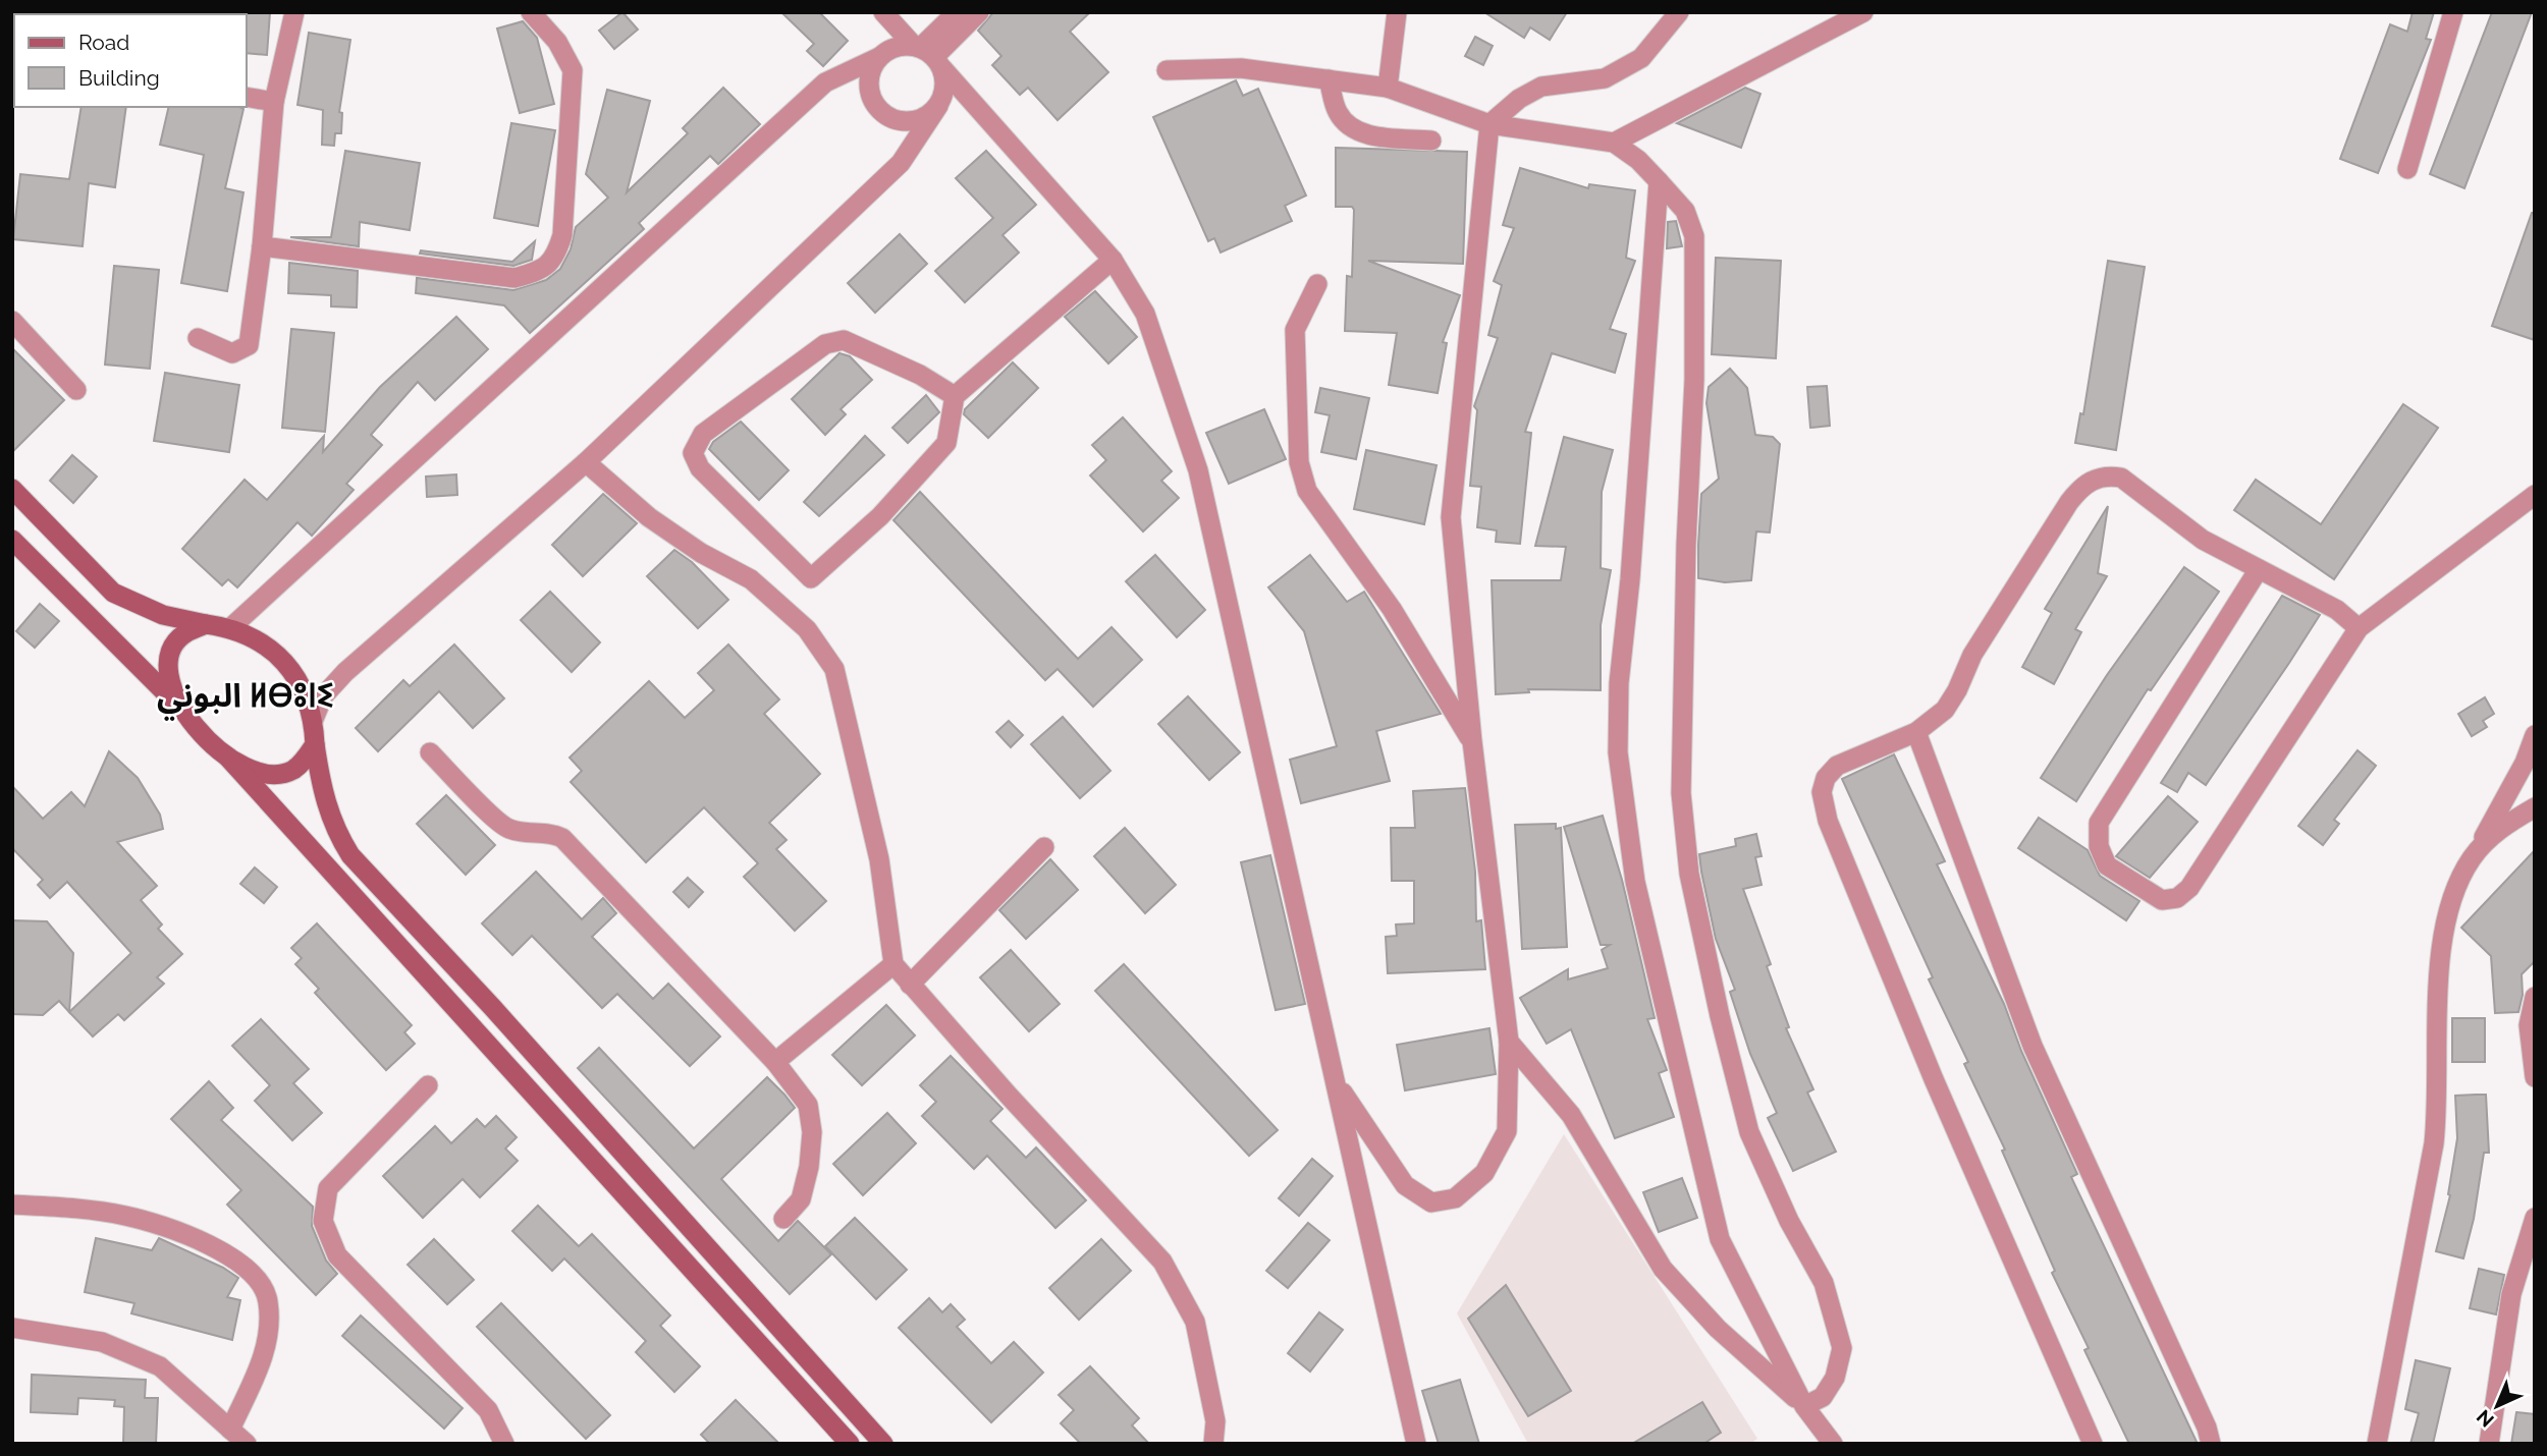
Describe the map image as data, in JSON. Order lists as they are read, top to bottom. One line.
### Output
{"districts":["البوني ⵍⴱⵓⵏⵉ"],"legend":["Road","Building"],"north":"bottom left"}
